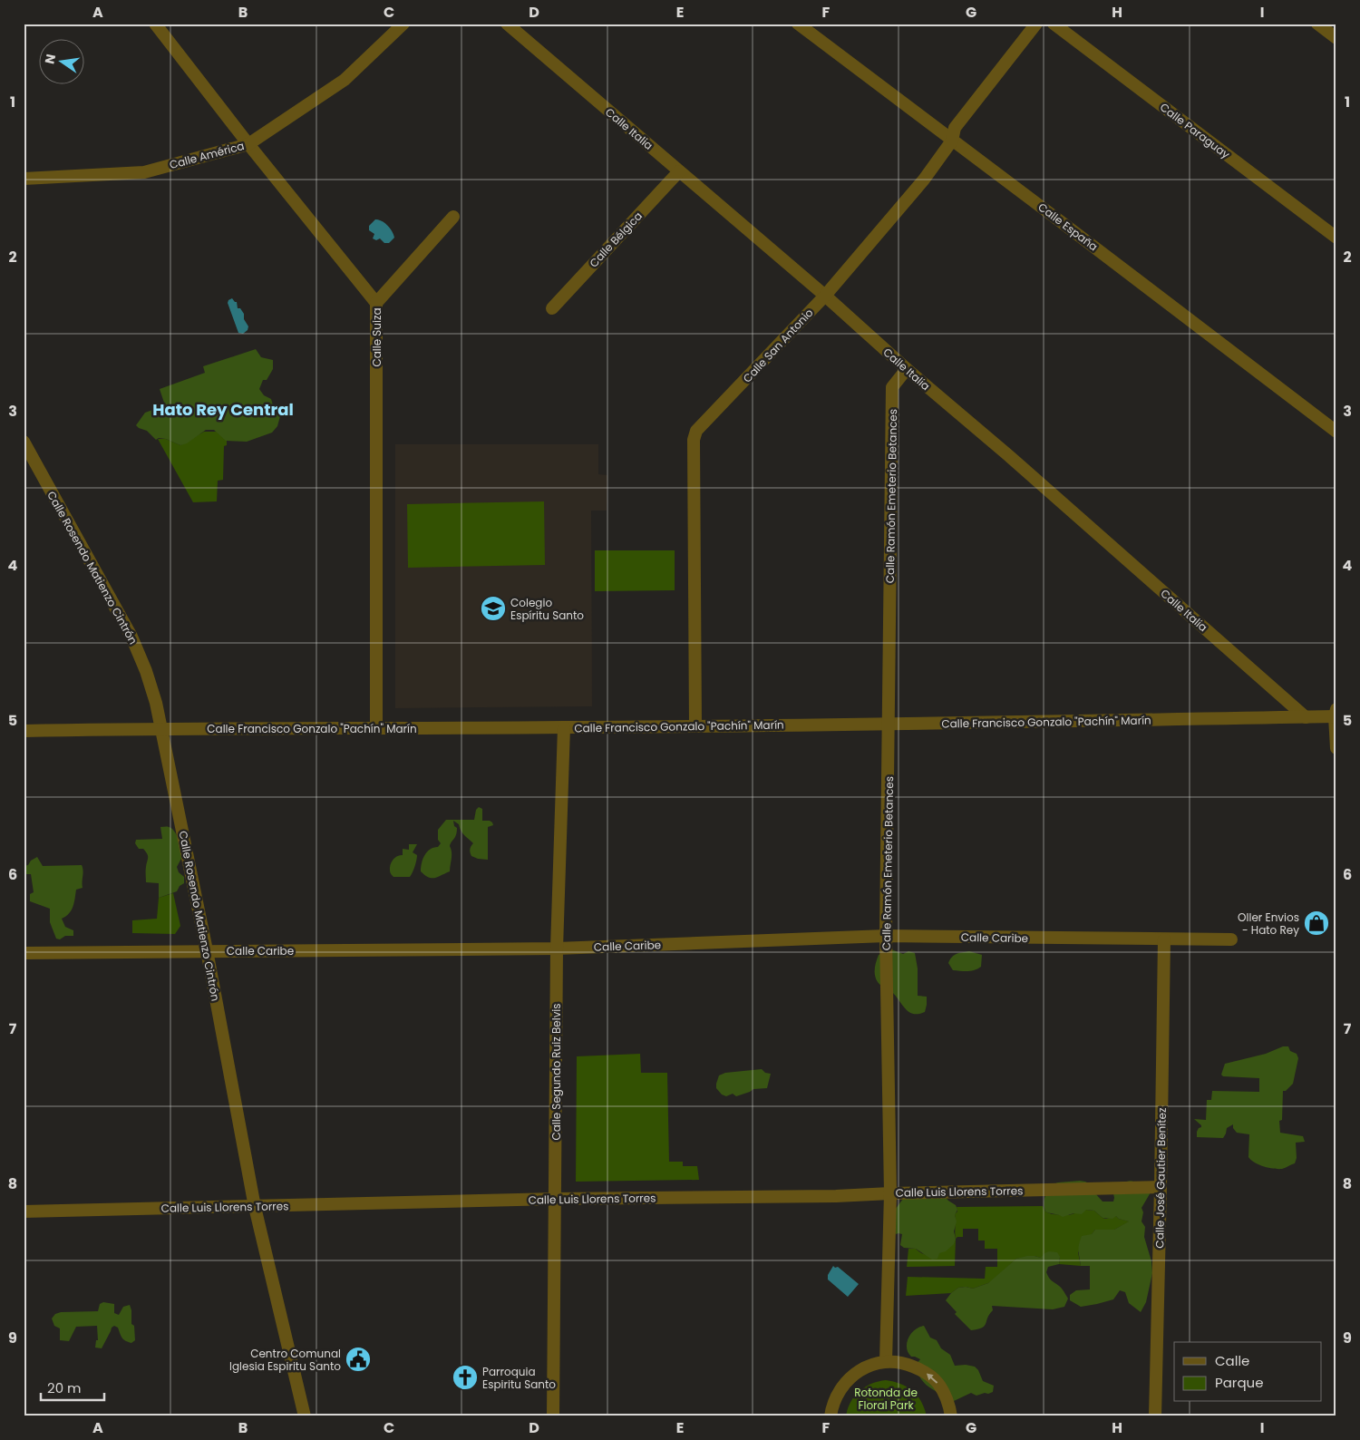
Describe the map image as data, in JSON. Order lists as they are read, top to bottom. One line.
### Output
{"streets":{"street":["Calle Italia","Calle Paraguay","Calle América","Calle España","Calle Bélgica","Calle Suiza","Calle San Antonio","Calle Ramón Emeterio Betances","Calle Rosendo Matienzo Cintrón","Calle Francisco Gonzalo \"Pachín\" Marín","Calle Caribe","Calle Segundo Ruiz Belvis","Calle José Gautier Benítez","Calle Luis Llorens Torres"]},"crossings":[["Calle Italia","Calle Bélgica"],["Calle Italia","Calle San Antonio"],["Calle Italia","Calle Ramón Emeterio Betances"],["Calle Italia","Calle Francisco Gonzalo \"Pachín\" Marín"],["Calle América","Calle Suiza"],["Calle España","Calle San Antonio"],["Calle Suiza","Calle Francisco Gonzalo \"Pachín\" Marín"],["Calle San Antonio","Calle Francisco Gonzalo \"Pachín\" Marín"],["Calle Ramón Emeterio Betances","Calle Francisco Gonzalo \"Pachín\" Marín"],["Calle Ramón Emeterio Betances","Calle Caribe"],["Calle Ramón Emeterio Betances","Calle Luis Llorens Torres"],["Calle Rosendo Matienzo Cintrón","Calle Francisco Gonzalo \"Pachín\" Marín"],["Calle Rosendo Matienzo Cintrón","Calle Caribe"],["Calle Rosendo Matienzo Cintrón","Calle Luis Llorens Torres"],["Calle Francisco Gonzalo \"Pachín\" Marín","Calle Segundo Ruiz Belvis"],["Calle Caribe","Calle Segundo Ruiz Belvis"],["Calle Caribe","Calle José Gautier Benítez"],["Calle Segundo Ruiz Belvis","Calle Luis Llorens Torres"],["Calle José Gautier Benítez","Calle Luis Llorens Torres"]],"districts":["Hato Rey Central"],"parks":["Rotonda de Floral Park"],"places":{"school or university":["Colegio Espíritu Santo"],"shop":["Oller Envios - Hato Rey"],"public building":["Centro Comunal Iglesia Espiritu Santo"],"church":["Parroquia Espiritu Santo"]},"legend":["Calle","Parque"],"scale_bar":"20 m","north":"left","grid":{"columns":["A","B","C","D","E","F","G","H","I"],"rows":["1","2","3","4","5","6","7","8","9"]}}
